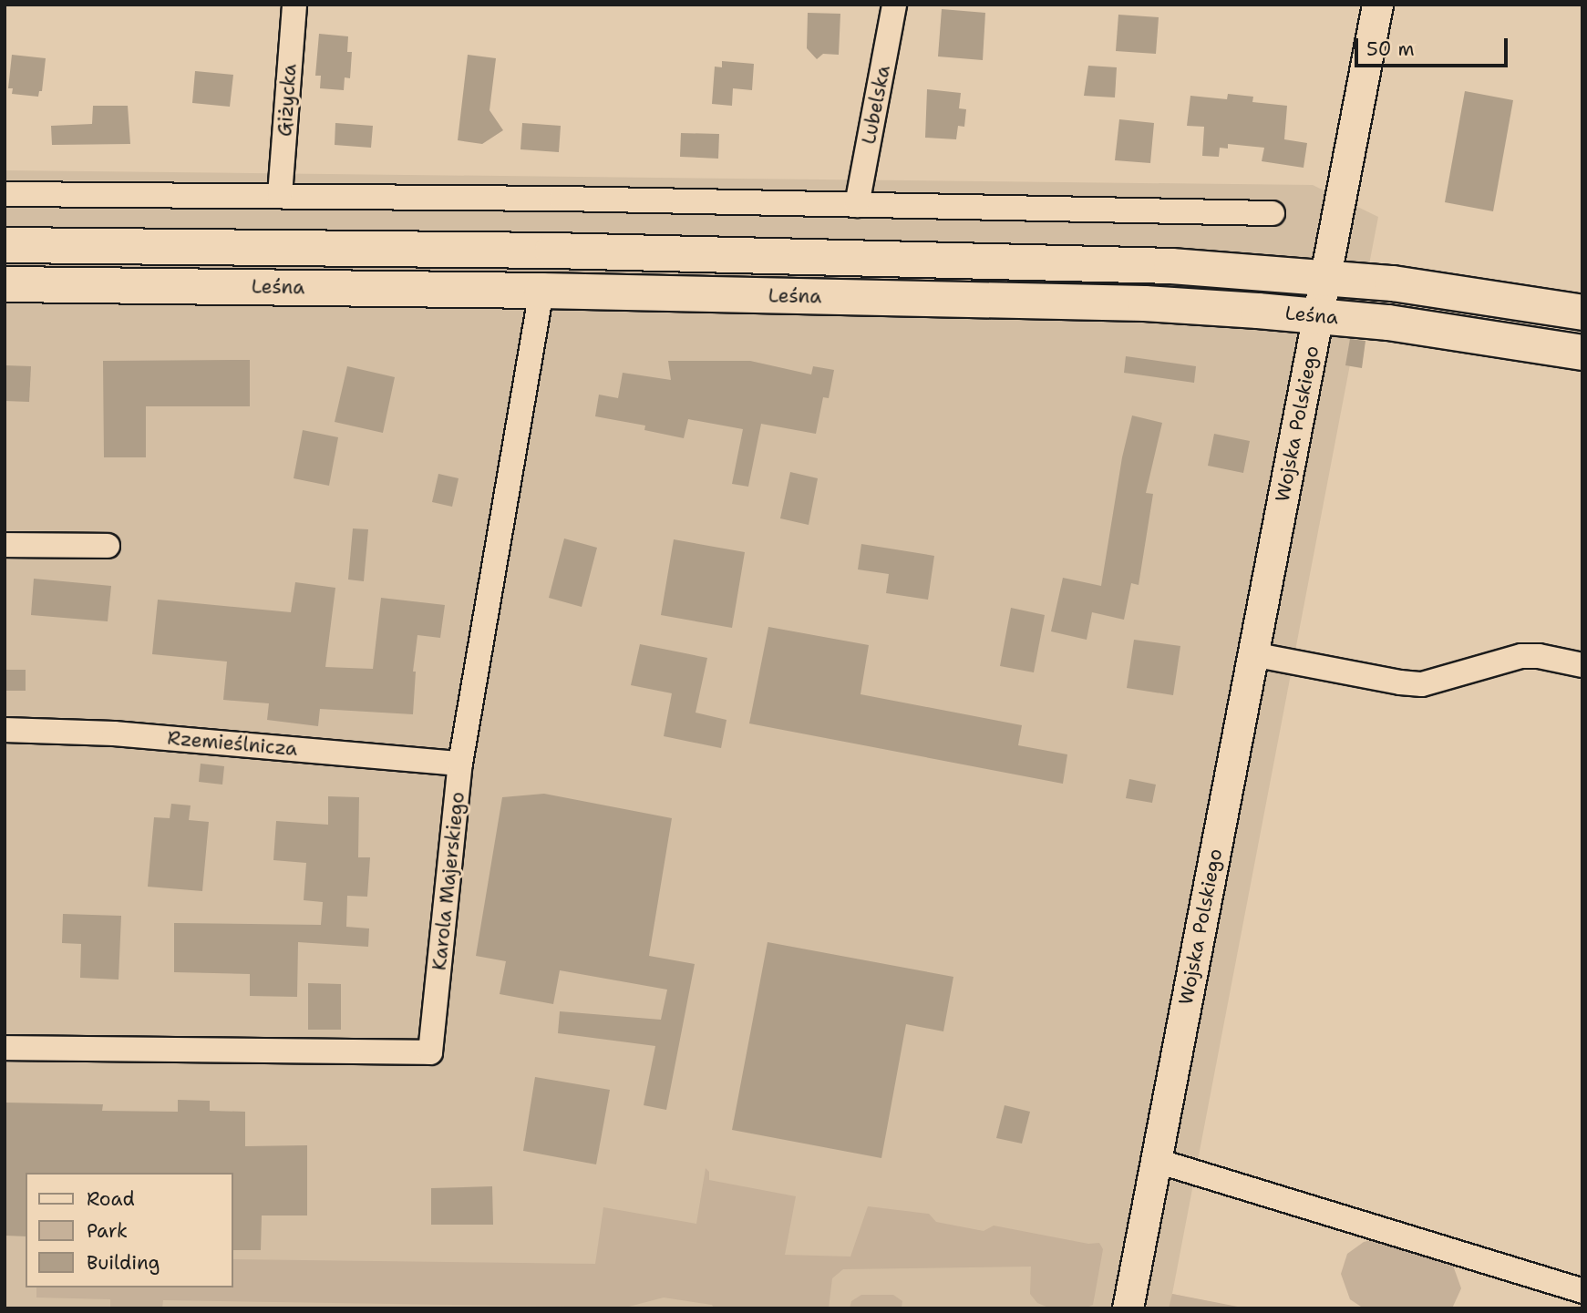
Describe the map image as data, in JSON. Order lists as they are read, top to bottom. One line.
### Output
{"streets":{"main road":["Leśna"],"street":["Giżycka","Lubelska","Wojska Polskiego","Rzemieślnicza","Karola Majerskiego"]},"crossings":[["Leśna","Wojska Polskiego"],["Leśna","Karola Majerskiego"],["Rzemieślnicza","Karola Majerskiego"]],"legend":["Road","Park","Building"],"scale_bar":"50 m"}
